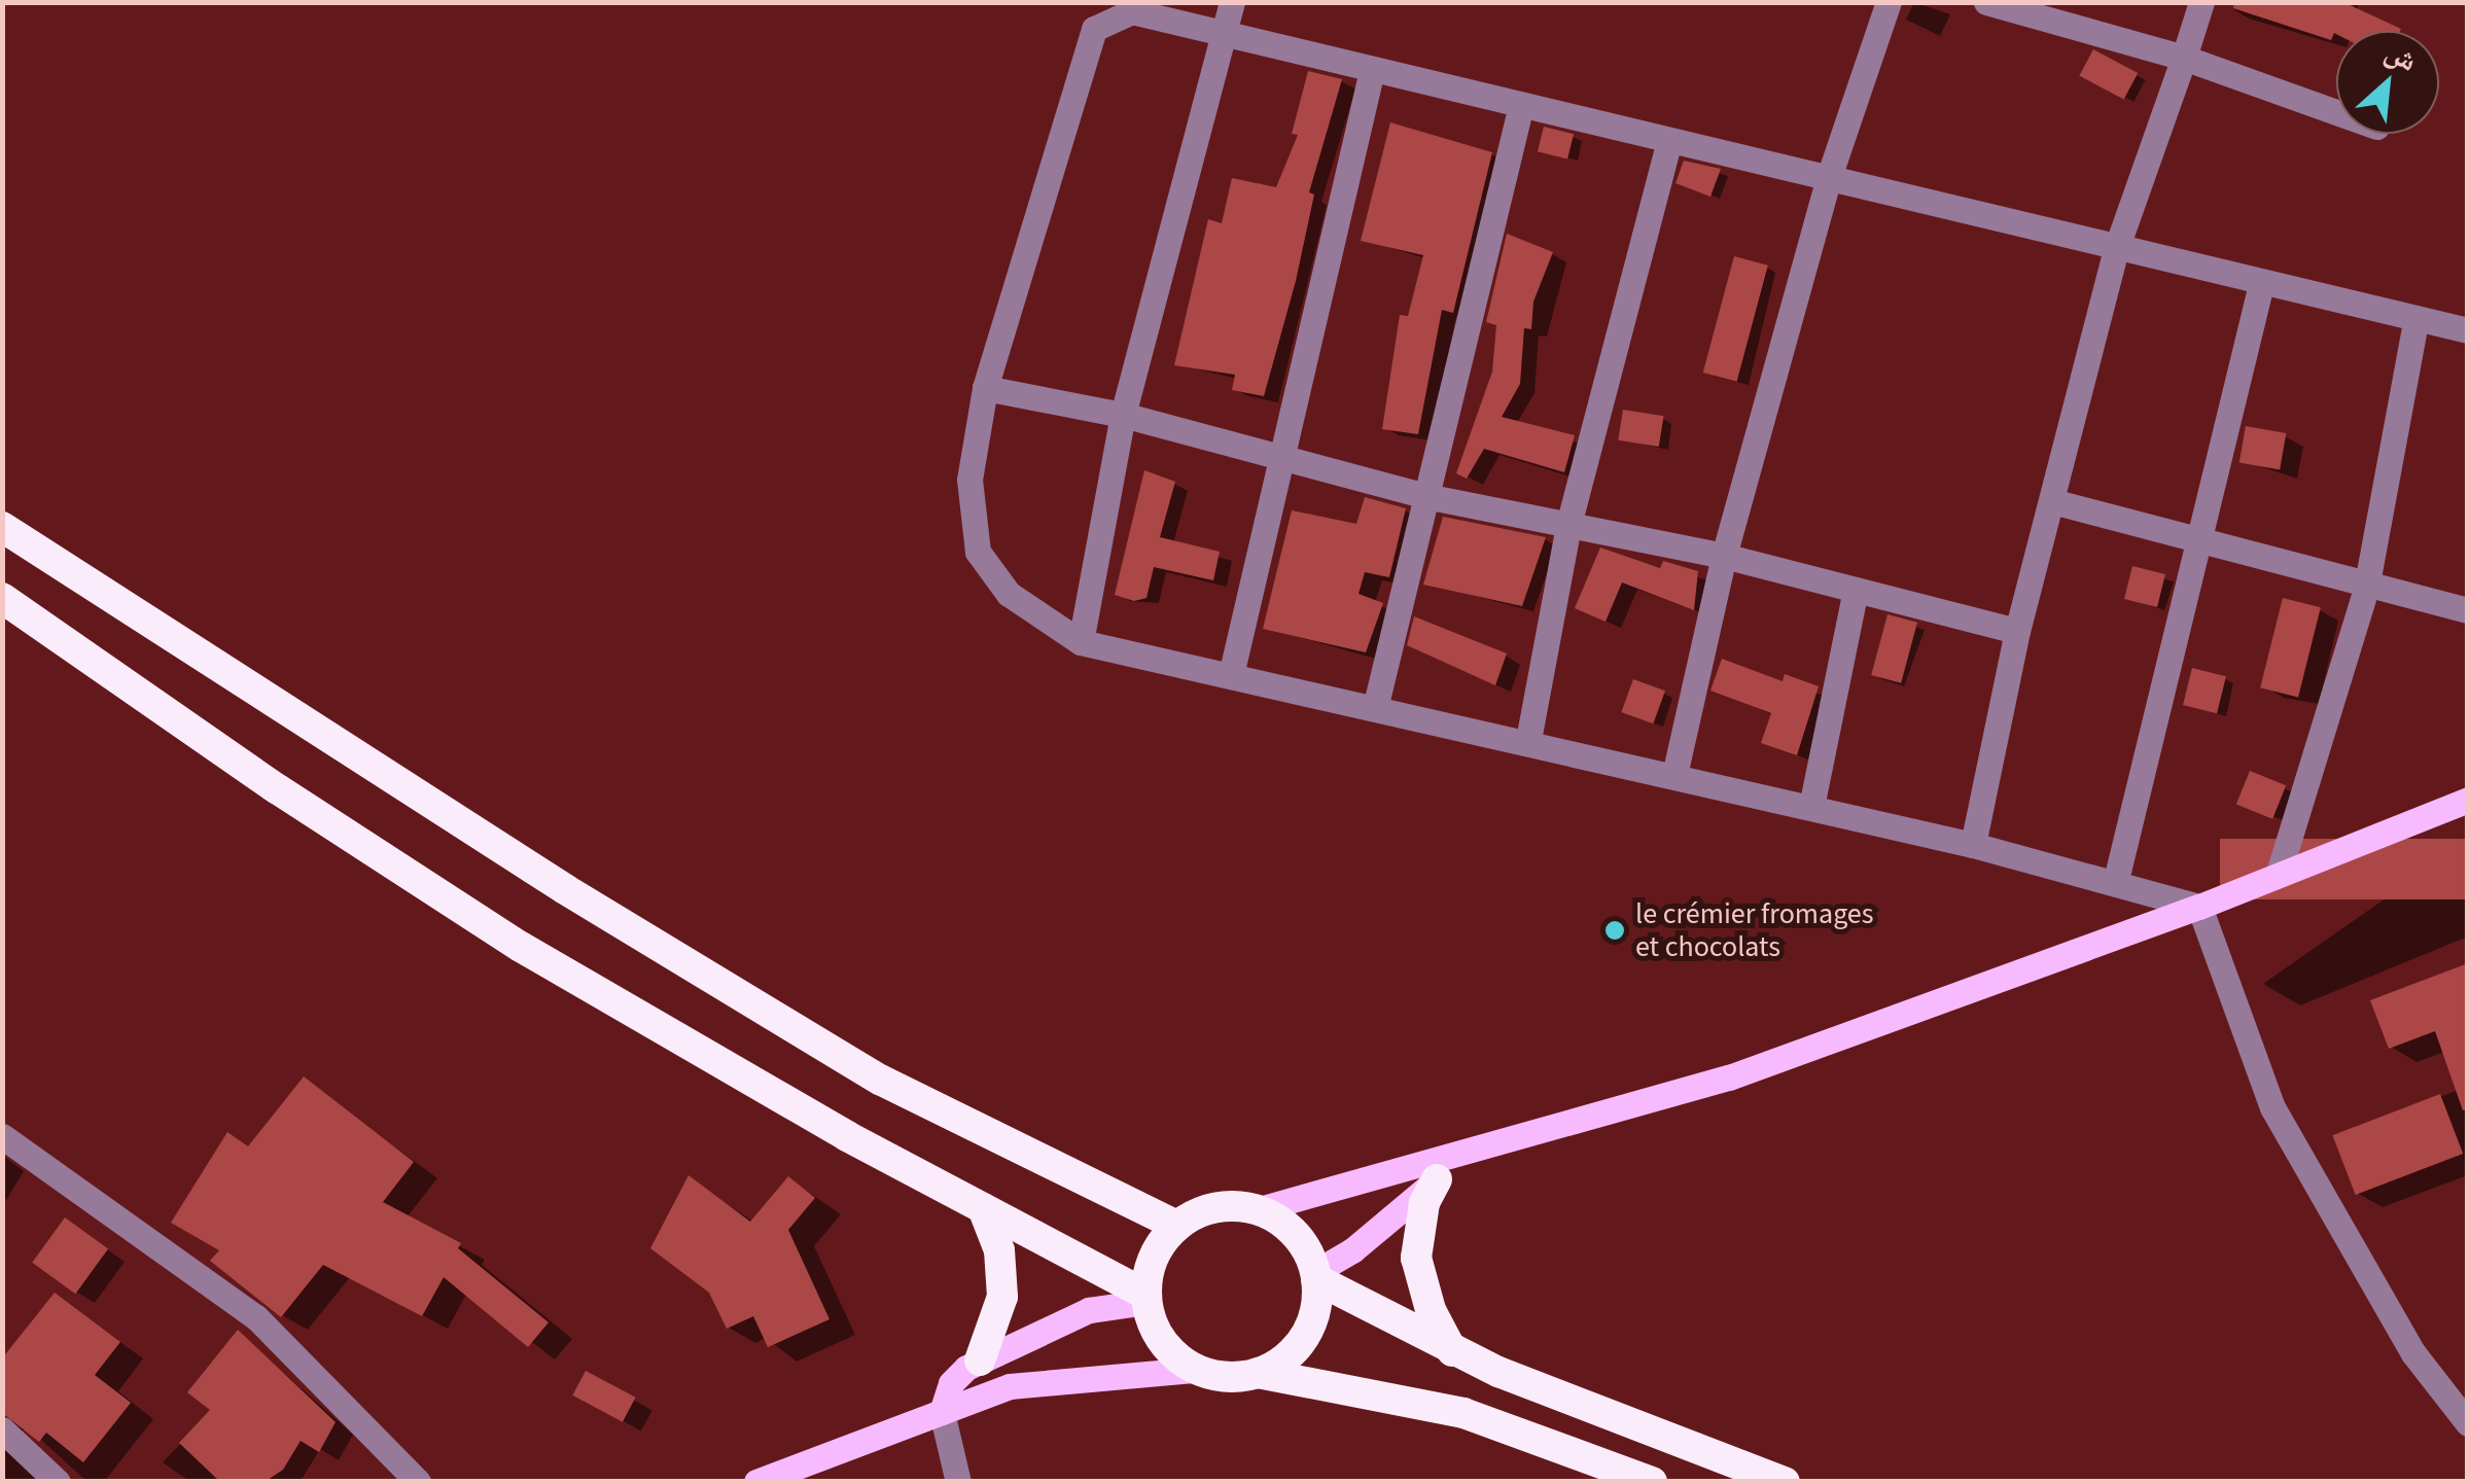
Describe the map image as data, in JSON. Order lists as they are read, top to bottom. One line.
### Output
{"places":["le crémier fromages et chocolats"],"north":"top right"}
